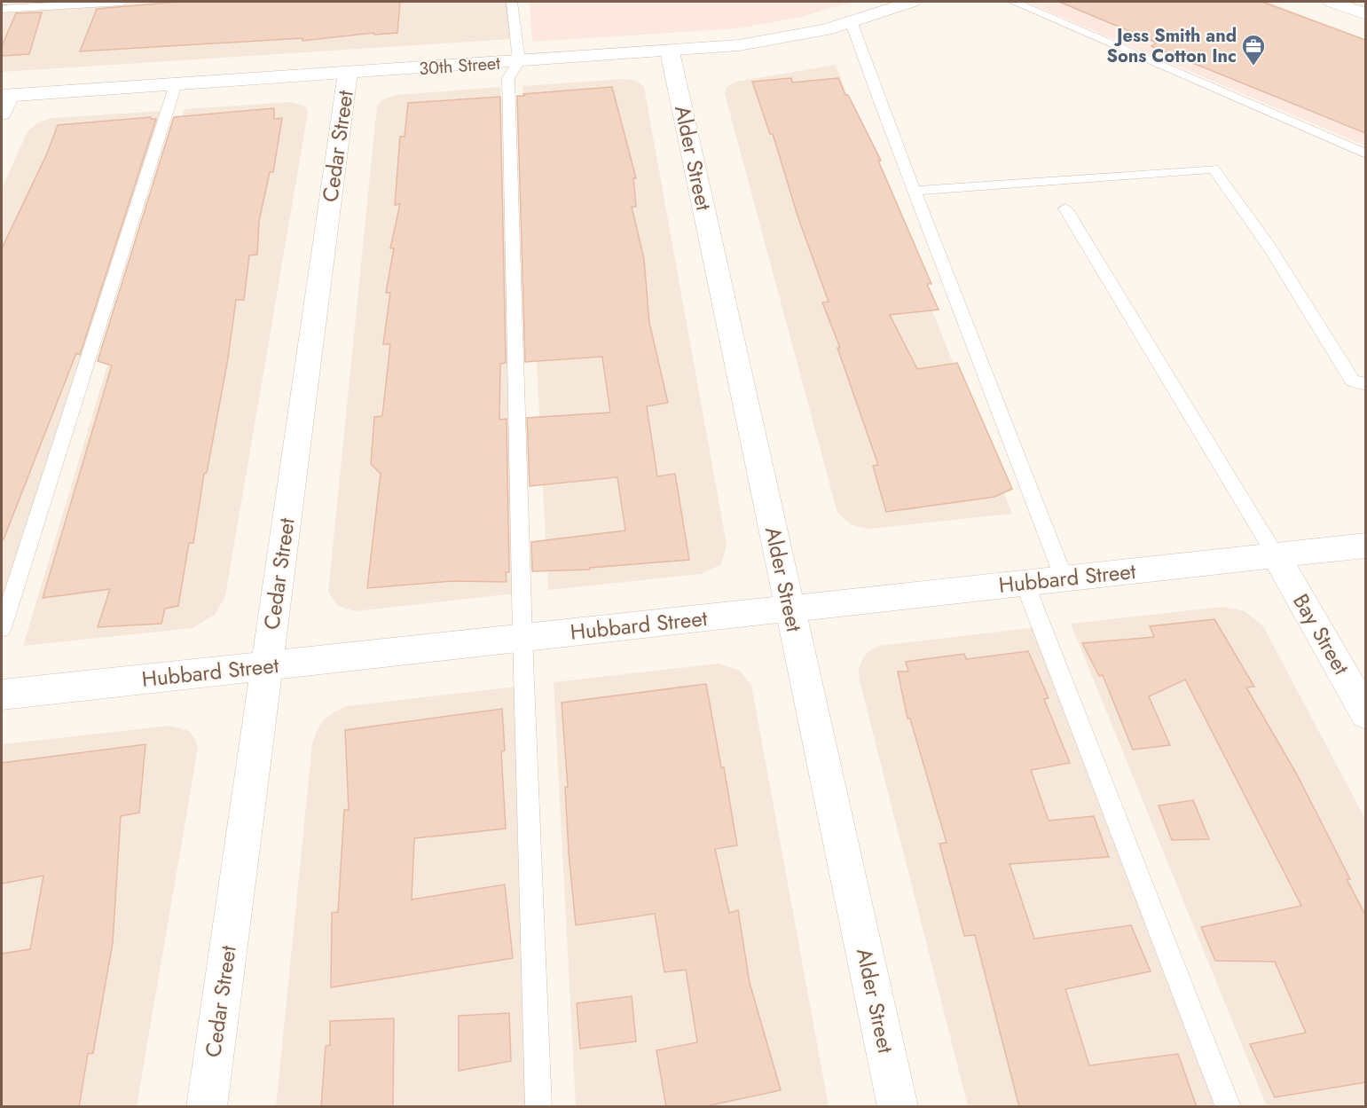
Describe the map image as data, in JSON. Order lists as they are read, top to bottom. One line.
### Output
{"streets":{"street":["30th Street","Cedar Street","Alder Street","Hubbard Street","Bay Street"]},"crossings":[["30th Street","Cedar Street"],["30th Street","Alder Street"],["Cedar Street","Hubbard Street"],["Alder Street","Hubbard Street"],["Hubbard Street","Bay Street"]],"places":{"office":["Jess Smith and Sons Cotton Inc"]}}
